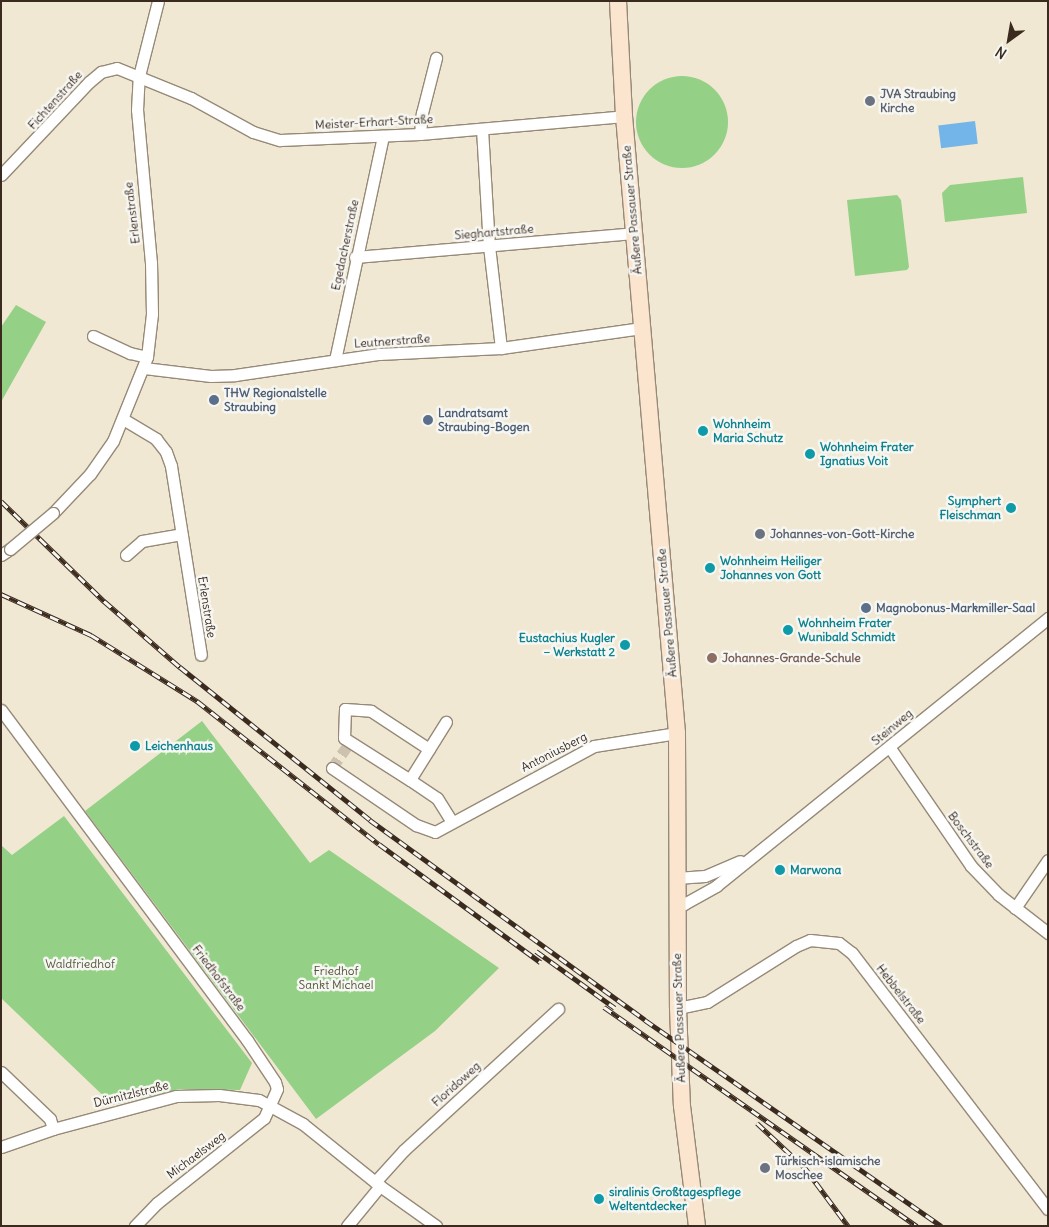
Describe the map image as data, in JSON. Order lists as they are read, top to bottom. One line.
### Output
{"streets":{"main road":["Äußere Passauer Straße"],"street":["Fichtenstraße","Meister-Erhart-Straße","Erlenstraße","Sieghartstraße","Egedacherstraße","Leutnerstraße","Steinweg","Antoniusberg","Boschstraße","Friedhofstraße","Hebbelstraße","Floridoweg","Dürnitzlstraße","Michaelsweg"]},"crossings":[["Fichtenstraße","Meister-Erhart-Straße"],["Fichtenstraße","Erlenstraße"],["Meister-Erhart-Straße","Äußere Passauer Straße"],["Meister-Erhart-Straße","Erlenstraße"],["Meister-Erhart-Straße","Egedacherstraße"],["Äußere Passauer Straße","Sieghartstraße"],["Äußere Passauer Straße","Leutnerstraße"],["Äußere Passauer Straße","Steinweg"],["Äußere Passauer Straße","Antoniusberg"],["Äußere Passauer Straße","Hebbelstraße"],["Erlenstraße","Leutnerstraße"],["Sieghartstraße","Egedacherstraße"],["Egedacherstraße","Leutnerstraße"],["Steinweg","Boschstraße"],["Friedhofstraße","Dürnitzlstraße"],["Friedhofstraße","Michaelsweg"],["Dürnitzlstraße","Michaelsweg"]],"parks":["Waldfriedhof","Friedhof Sankt Michael"],"places":["JVA Straubing Kirche","THW Regionalstelle Straubing","Landratsamt Straubing-Bogen","Wohnheim Maria Schutz","Wohnheim Frater Ignatius Voit","Symphert Fleischman","Johannes-von-Gott-Kirche","Wohnheim Heiliger Johannes von Gott","Magnobonus-Markmiller-Saal","Wohnheim Frater Wunibald Schmidt","Eustachius Kugler – Werkstatt 2","Johannes-Grande-Schule","Leichenhaus","Marwona","Türkisch-islamische Moschee","siralinis Großtagespflege Weltentdecker"],"north":"bottom left"}
